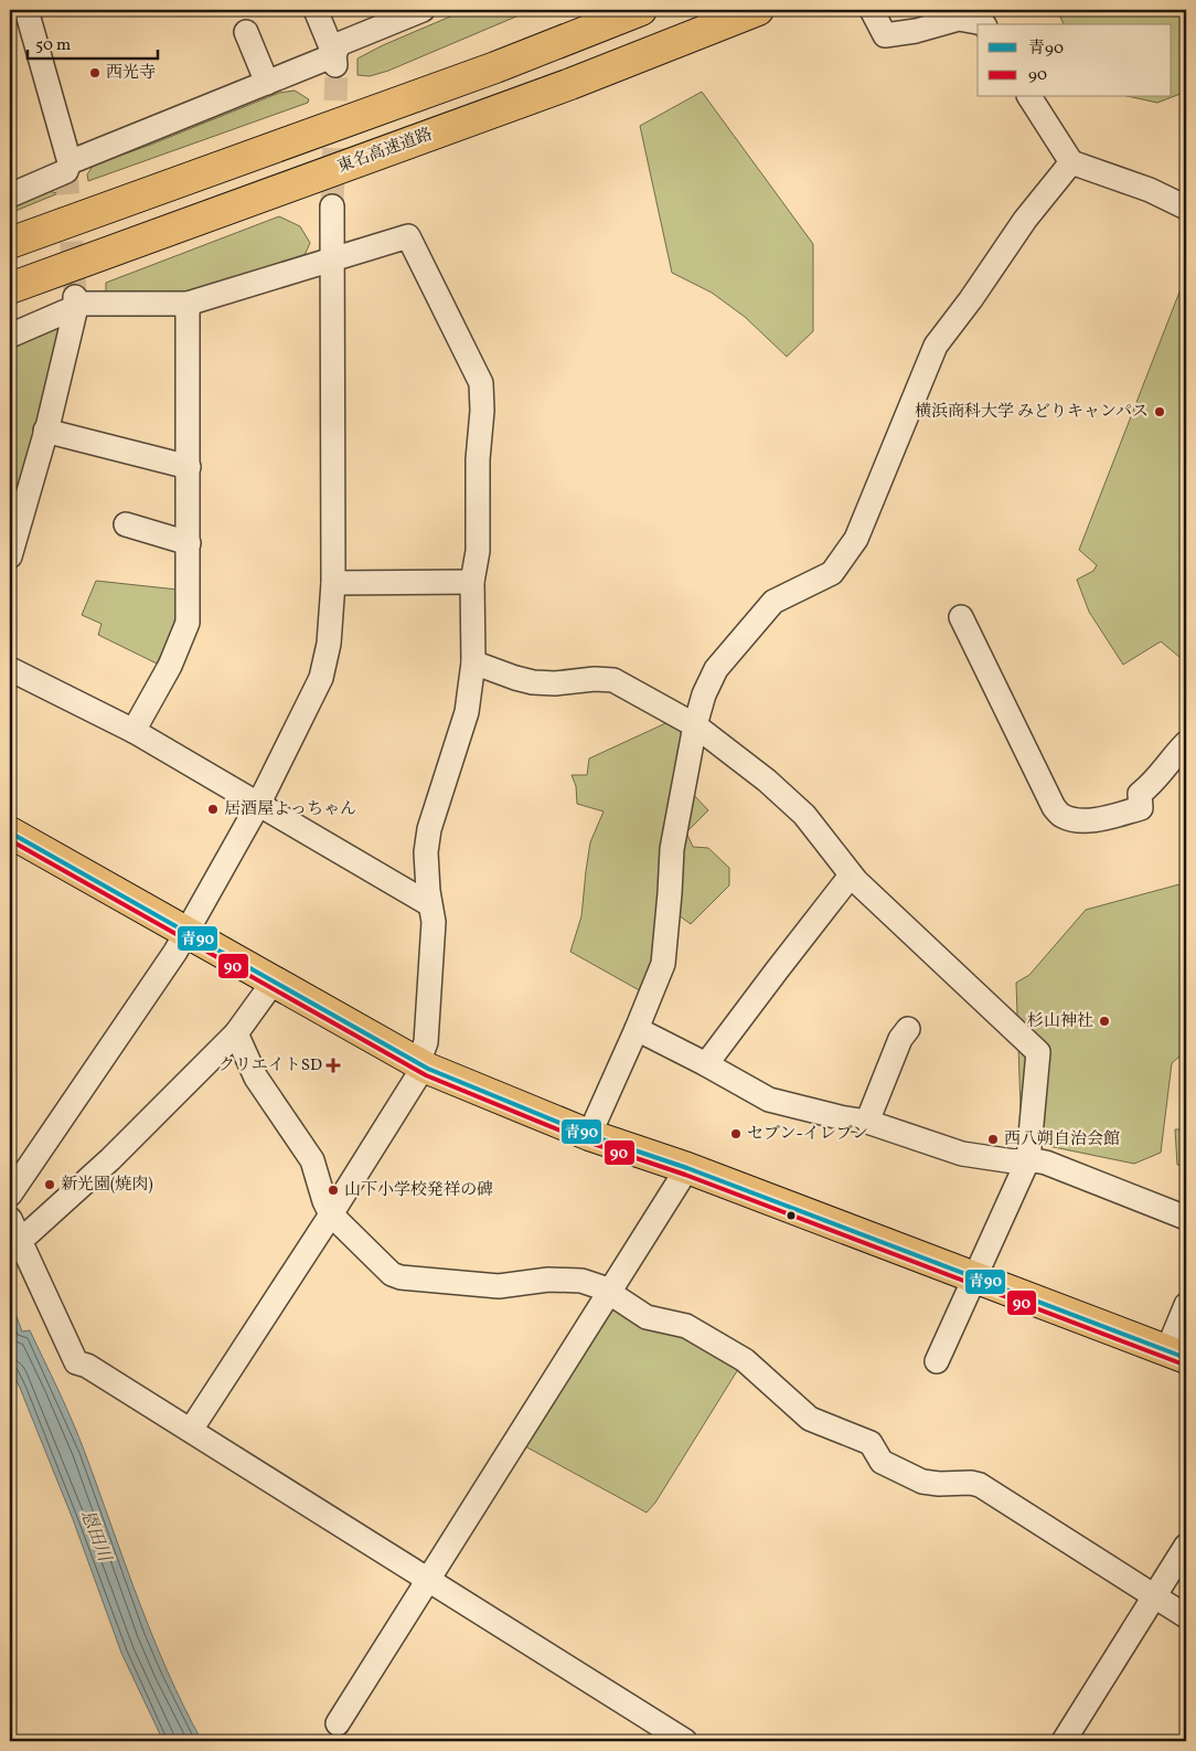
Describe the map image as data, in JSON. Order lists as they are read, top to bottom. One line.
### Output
{"streets":{"main road":["東名高速道路"]},"water":["恩田川"],"places":{"other":["西光寺","横浜商科大学 みどりキャンパス","居酒屋よっちゃん","杉山神社","セブン-イレブン","西八朔自治会館","新光園(焼肉)","山下小学校発祥の碑"],"health":["クリエイトSD"]},"lines":["transit line 青90","transit line 90"],"legend":["青90","90"],"scale_bar":"50 m"}
